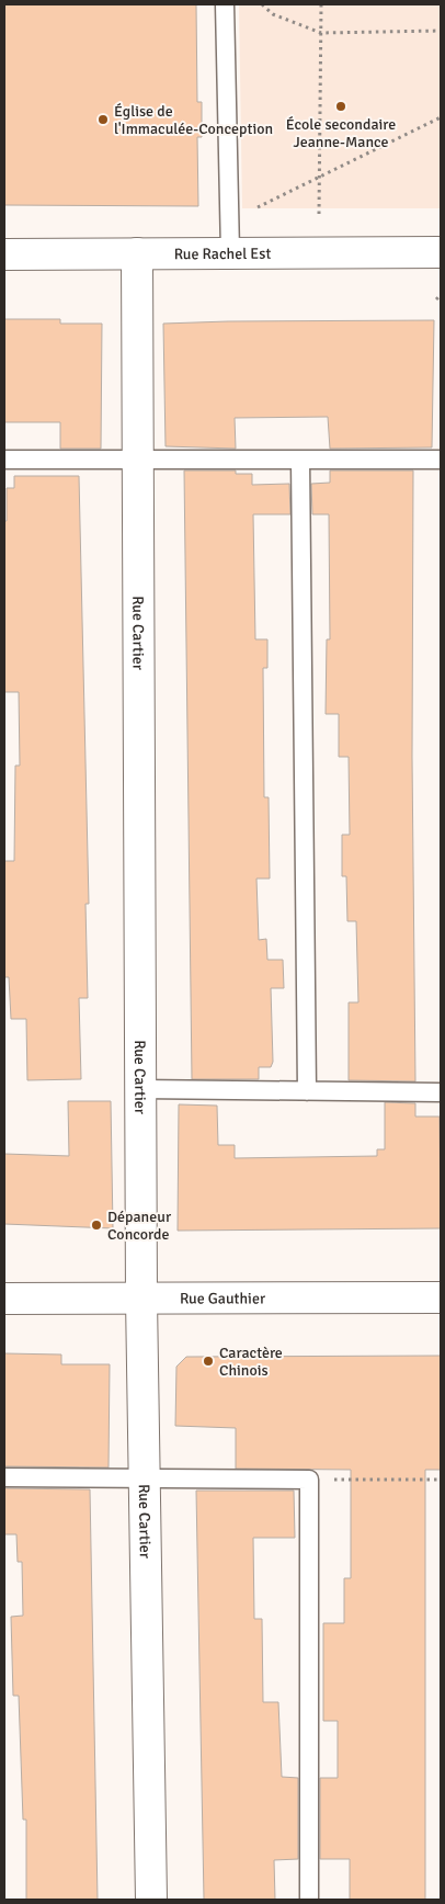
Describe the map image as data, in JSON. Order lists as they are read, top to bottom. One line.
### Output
{"streets":{"street":["Rue Rachel Est","Rue Cartier","Rue Gauthier"]},"crossings":[["Rue Rachel Est","Rue Cartier"],["Rue Cartier","Rue Gauthier"]],"places":["École secondaire Jeanne-Mance","Église de l'Immaculée-Conception","Dépaneur Concorde","Caractère Chinois"]}
